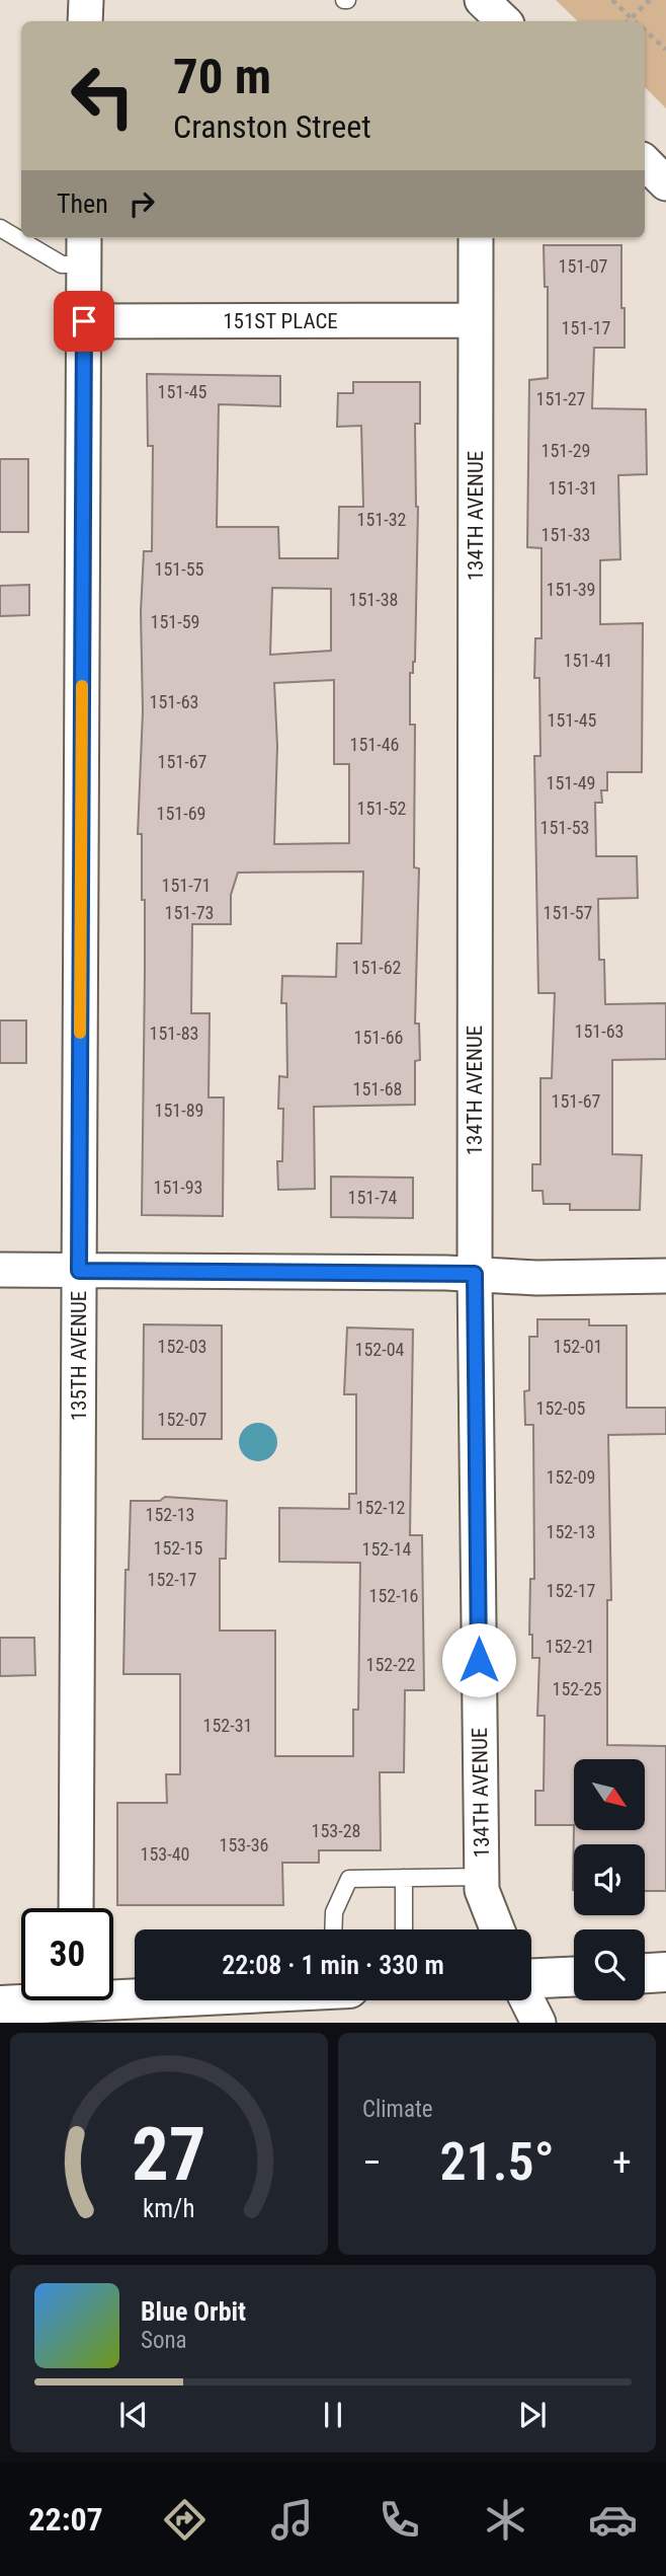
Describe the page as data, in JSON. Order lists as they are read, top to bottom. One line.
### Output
{"streets":{"street":["151ST PLACE","134TH AVENUE","135TH AVENUE"]},"crossings":[["151ST PLACE","134TH AVENUE"],["151ST PLACE","135TH AVENUE"]],"house_numbers":["151-07","151-17","151-45","151-27","151-29","151-31","151-32","151-33","151-55","151-39","151-38","151-59","151-41","151-63","151-45","151-46","151-67","151-49","151-52","151-69","151-53","151-71","151-73","151-57","151-62","151-63","151-83","151-66","151-68","151-67","151-89","151-93","151-74","152-03","152-01","152-04","152-05","152-07","152-09","152-12","152-13","152-13","152-15","152-14","152-17","152-17","152-16","152-21","152-22","152-25","152-31","153-28","153-36","153-40"],"north":"bottom right","page":{"turn":["70 m","Cranston Street"],"then":"Then","limit":"30","trip":"22:08 · 1 min · 330 m","tile":"Climate","heat":["−","21.5°","+"],"song":["Blue Orbit","Sona"],"tabs":"22:07","gauge":["27","km/h"]}}
